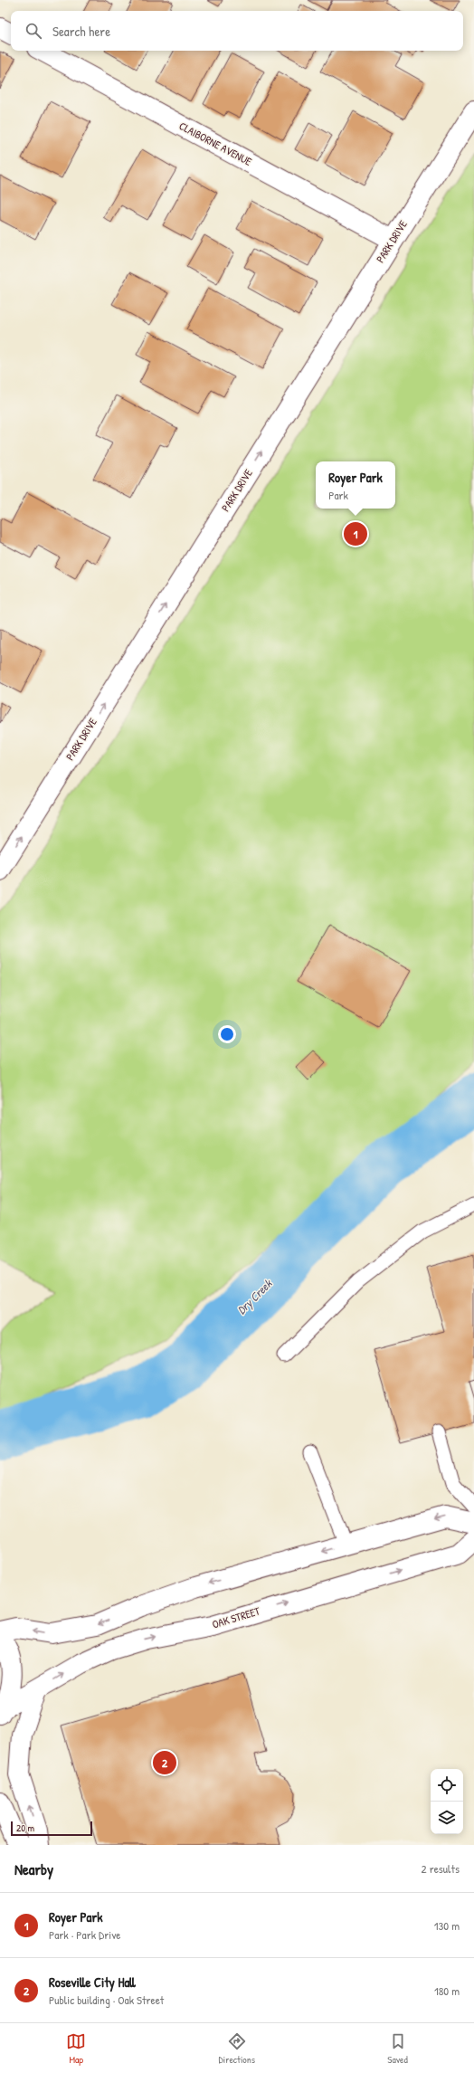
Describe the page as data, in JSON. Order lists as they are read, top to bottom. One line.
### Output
{"streets":{"street":["CLAIBORNE AVENUE","PARK DRIVE","OAK STREET"]},"crossings":[["CLAIBORNE AVENUE","PARK DRIVE"]],"one_way":["PARK DRIVE"],"water":["Dry Creek"],"scale_bar":"20 m","page":{"search":"Search here","popup":["Royer Park","Park"],"pins":["1","2"],"scale":"20 m","heading":["Nearby","2 results"],"list":[{"mark":"1","name":"Royer Park","note":"Park · Park Drive","value":"130 m"},{"mark":"2","name":"Roseville City Hall","note":"Public building · Oak Street","value":"180 m"}],"nav":["Map","Directions","Saved"]}}
